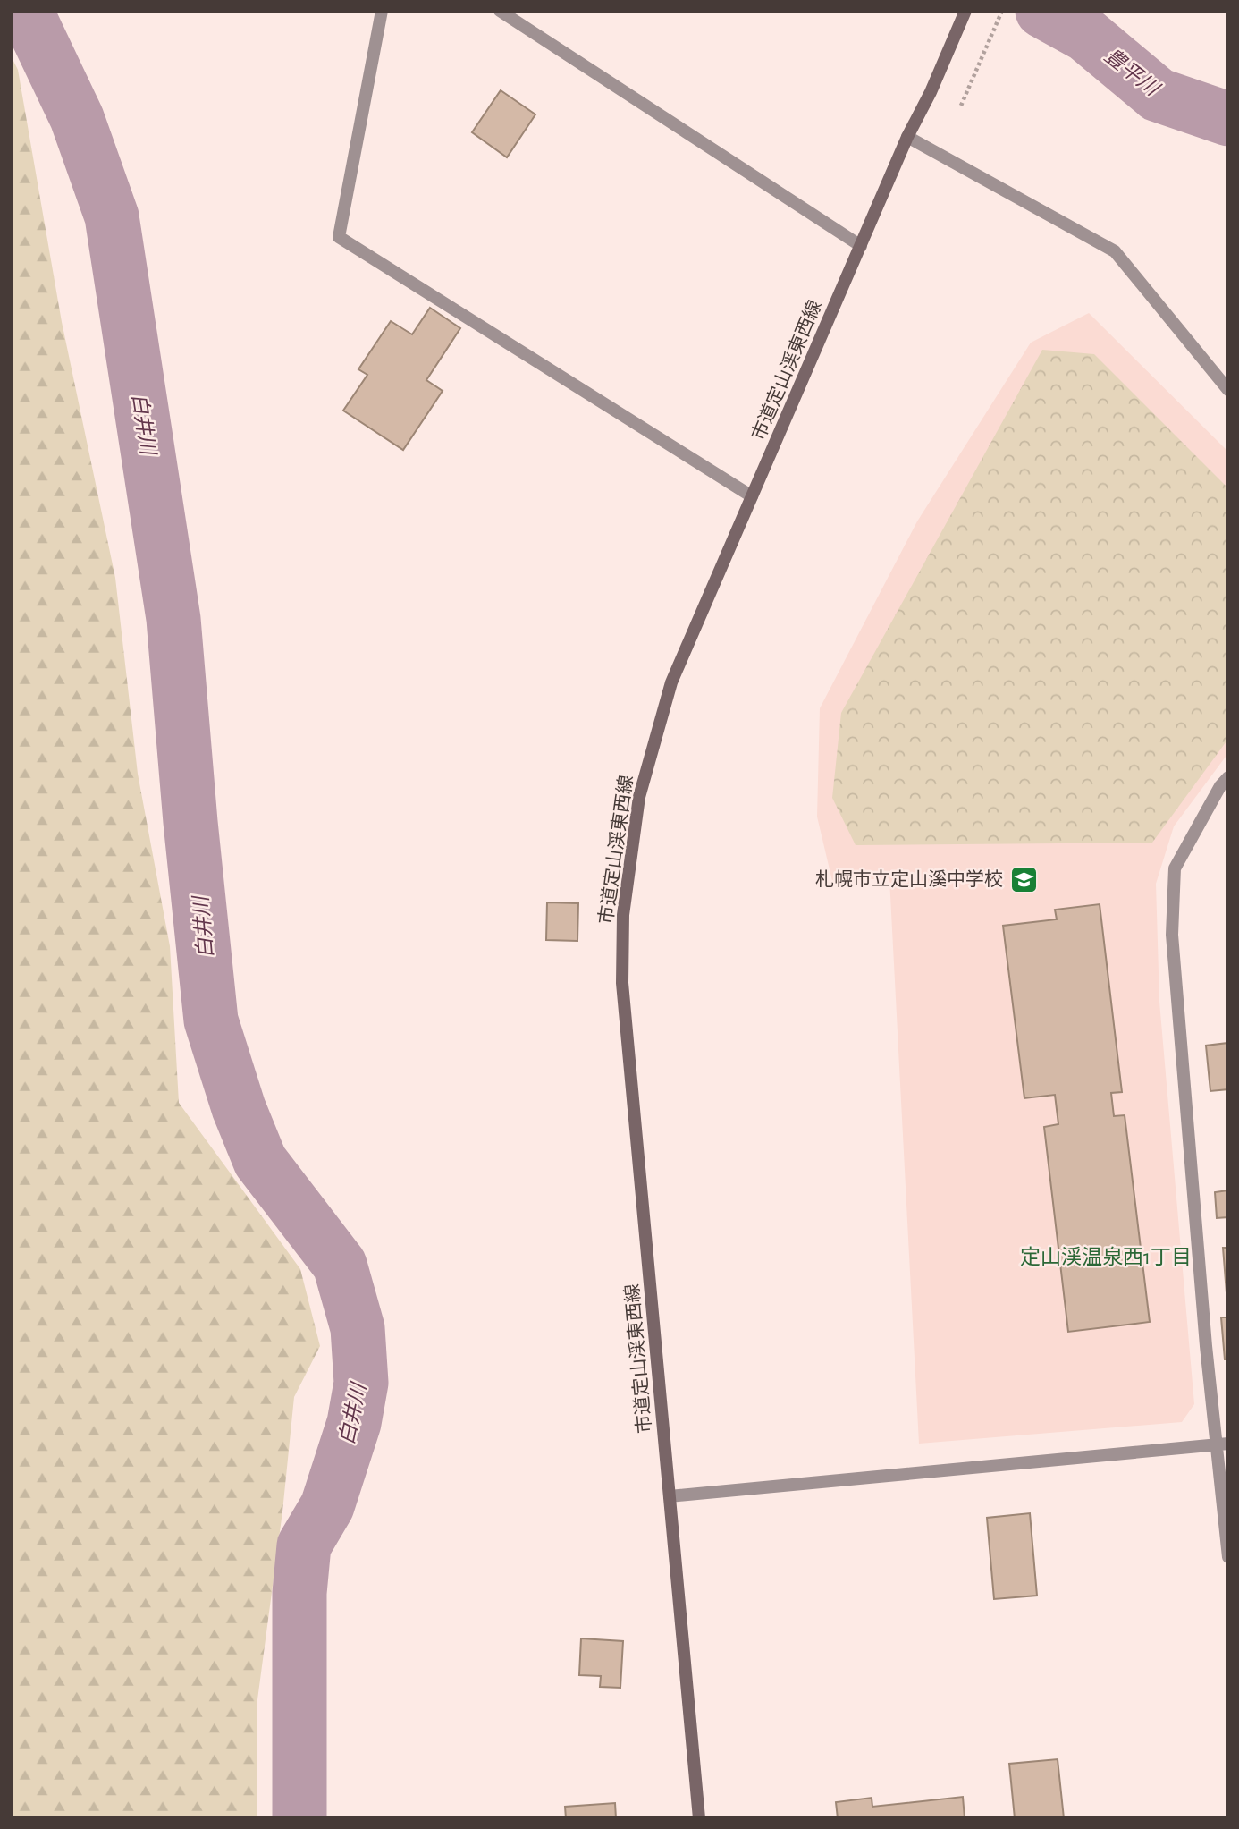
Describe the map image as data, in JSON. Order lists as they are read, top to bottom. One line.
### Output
{"streets":{"street":["市道定山渓東西線"]},"districts":["定山渓温泉西1丁目"],"water":["豊平川","白井川"],"places":{"school or university":["札幌市立定山溪中学校"]}}
